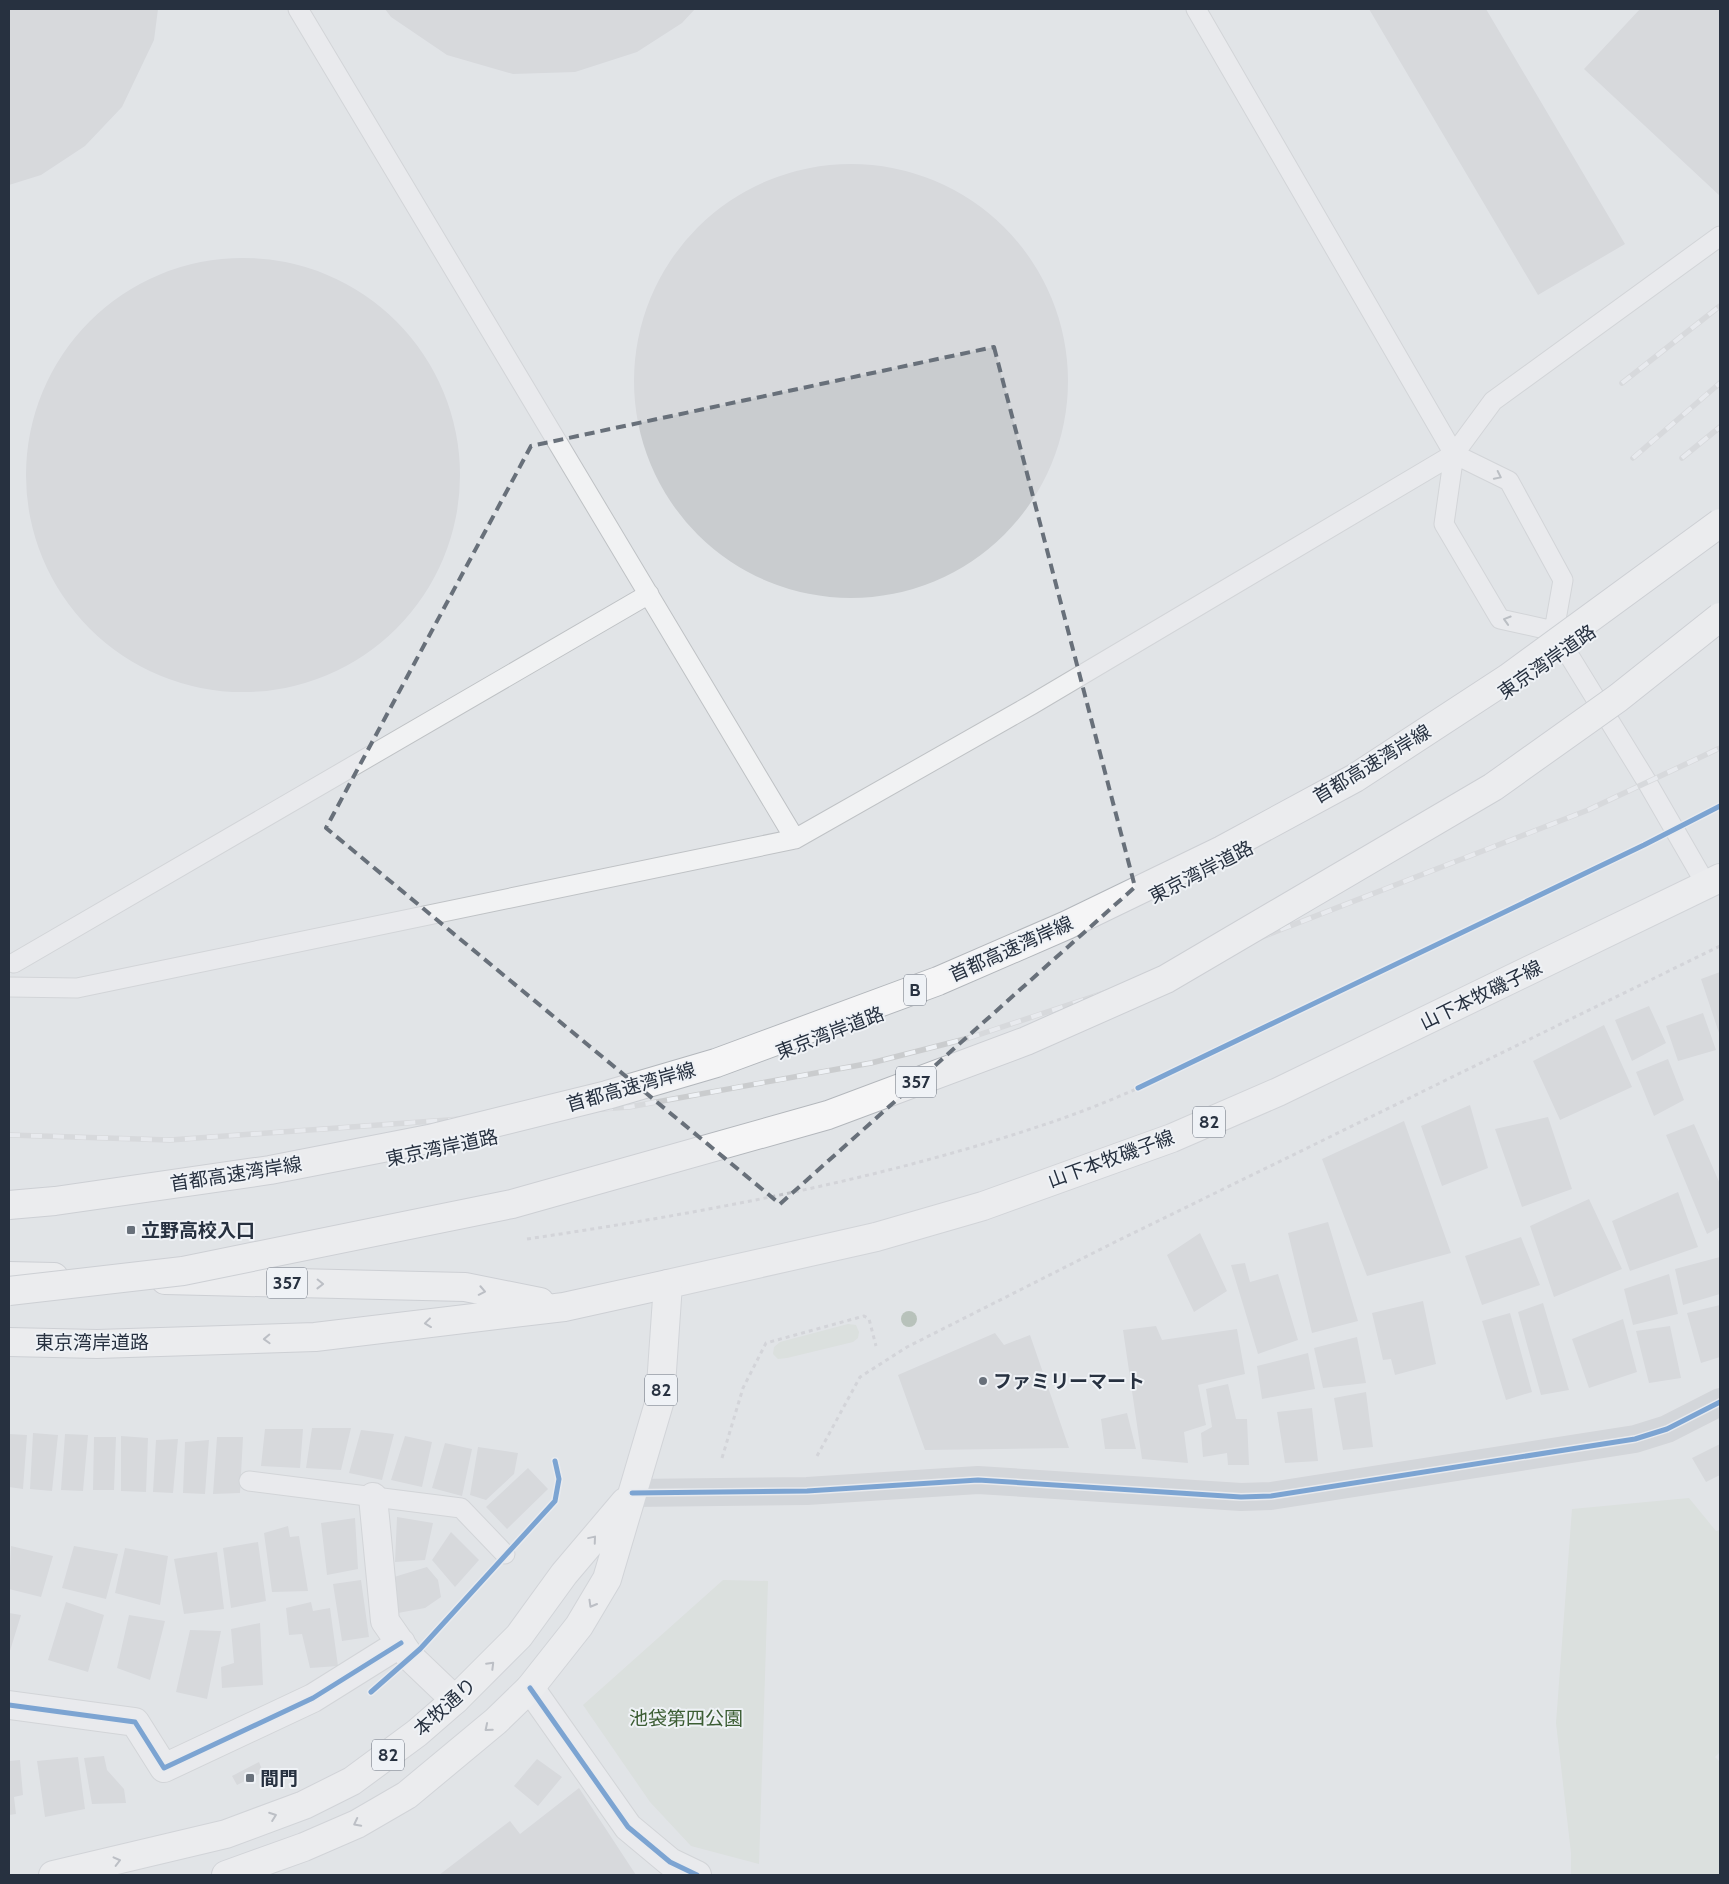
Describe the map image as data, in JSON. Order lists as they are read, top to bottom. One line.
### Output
{"streets":{"main road":["東京湾岸道路","首都高速湾岸線","B","山下本牧磯子線","357","82","本牧通り"]},"crossings":[["東京湾岸道路","山下本牧磯子線"],["東京湾岸道路","本牧通り"],["山下本牧磯子線","本牧通り"]],"parks":["池袋第四公園"],"places":{"transit":["立野高校入口","間門"],"other":["ファミリーマート"]}}
